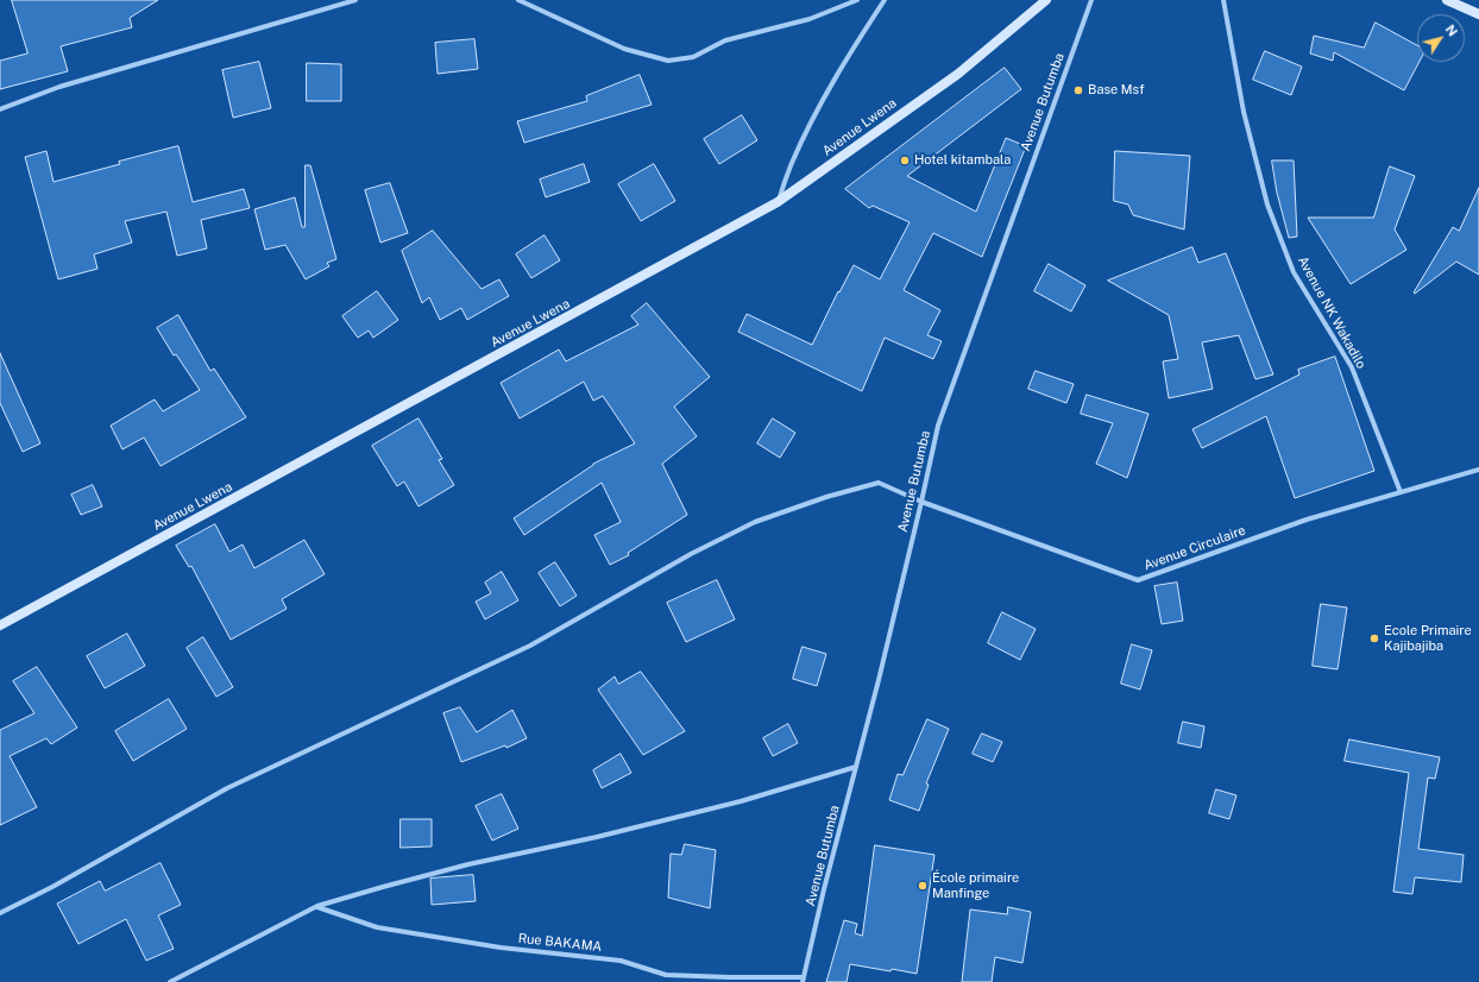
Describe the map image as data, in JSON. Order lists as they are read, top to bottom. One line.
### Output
{"streets":{"main road":["Avenue Lwena"],"street":["Avenue Butumba","Avenue NK Wakadilo","Avenue Circulaire","Rue BAKAMA"]},"crossings":[["Avenue Butumba","Avenue Circulaire"],["Avenue Butumba","Rue BAKAMA"],["Avenue NK Wakadilo","Avenue Circulaire"]],"places":["Base Msf","Hotel kitambala","Ecole Primaire Kajibajiba","École primaire Manfinge"],"north":"top right"}
